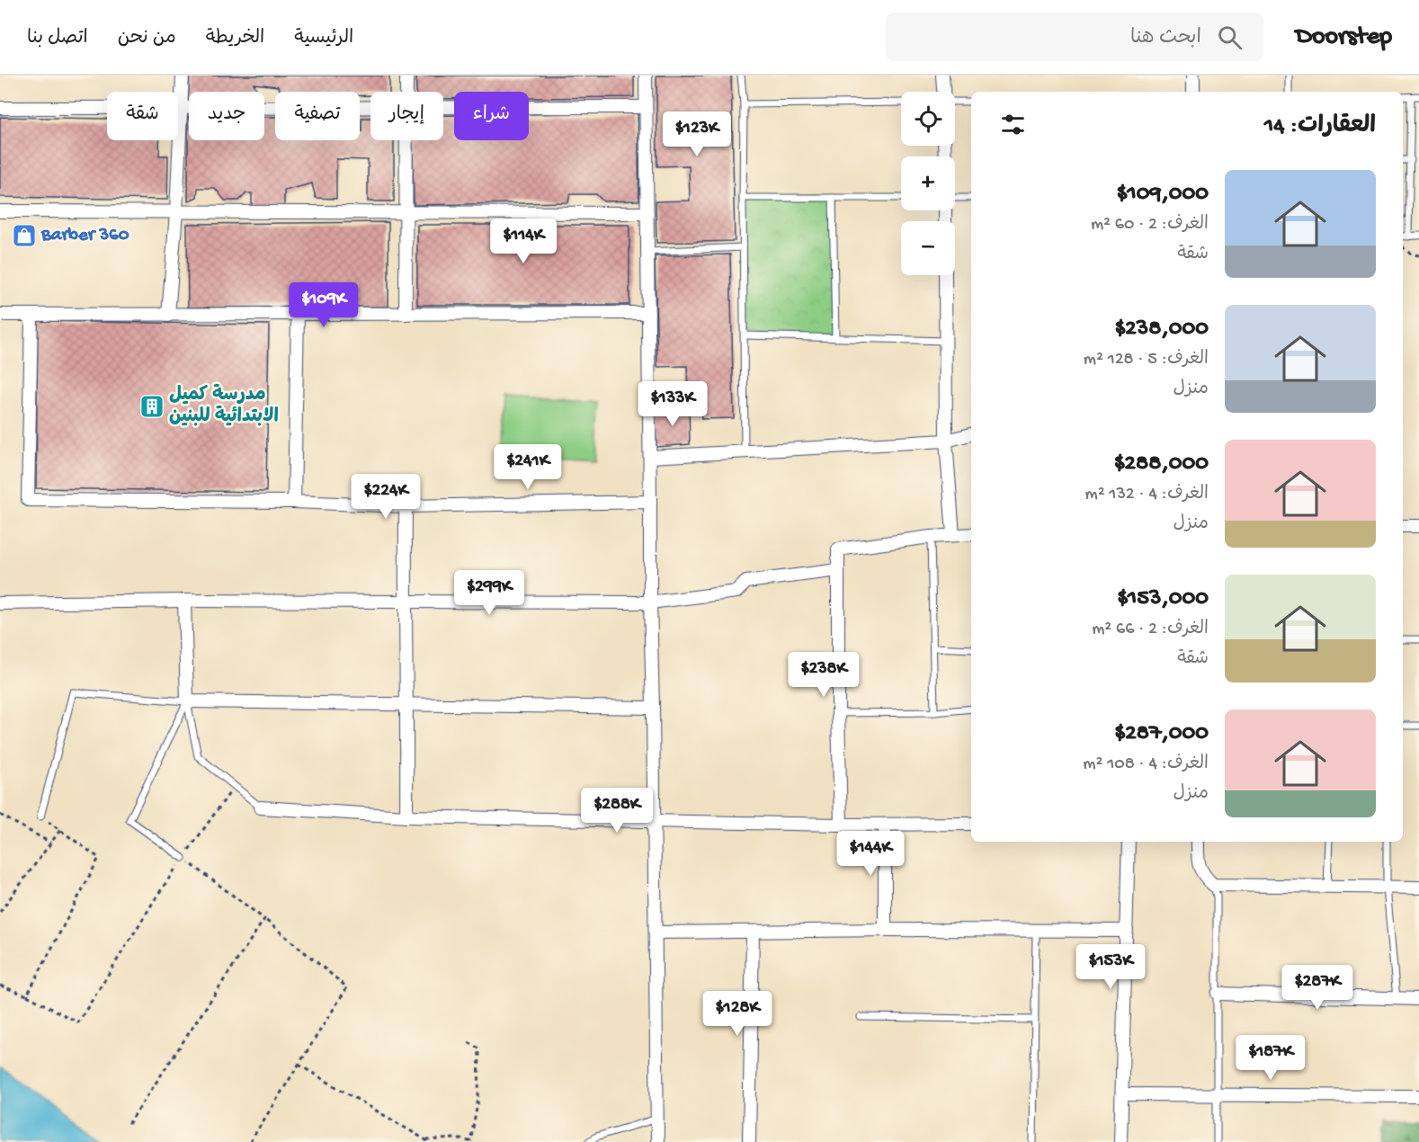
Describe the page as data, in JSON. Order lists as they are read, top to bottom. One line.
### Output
{"places":{"shop":["Barber 360"],"building":["مدرسة كميل الابتدائية للبنين"]},"page":{"header":"Doorstep","search":"ابحث هنا","nav":["الرئيسية","الخريطة","من نحن","اتصل بنا"],"map_buttons":["+","−"],"chip":["شراء","إيجار","تصفية","جديد","شقة"],"heading":"العقارات: 14","price":["$123K","$114K","$109K","$133K","$241K","$224K","$299K","$238K","$288K","$144K","$153K","$287K","$128K","$187K"],"list":[{"name":"$109,000","note":"الغرف: 2 · 60 m² · شقة"},{"name":"$238,000","note":"الغرف: 5 · 128 m² · منزل"},{"name":"$288,000","note":"الغرف: 4 · 132 m² · منزل"},{"name":"$153,000","note":"الغرف: 2 · 66 m² · شقة"},{"name":"$287,000","note":"الغرف: 4 · 108 m² · منزل"}]}}
